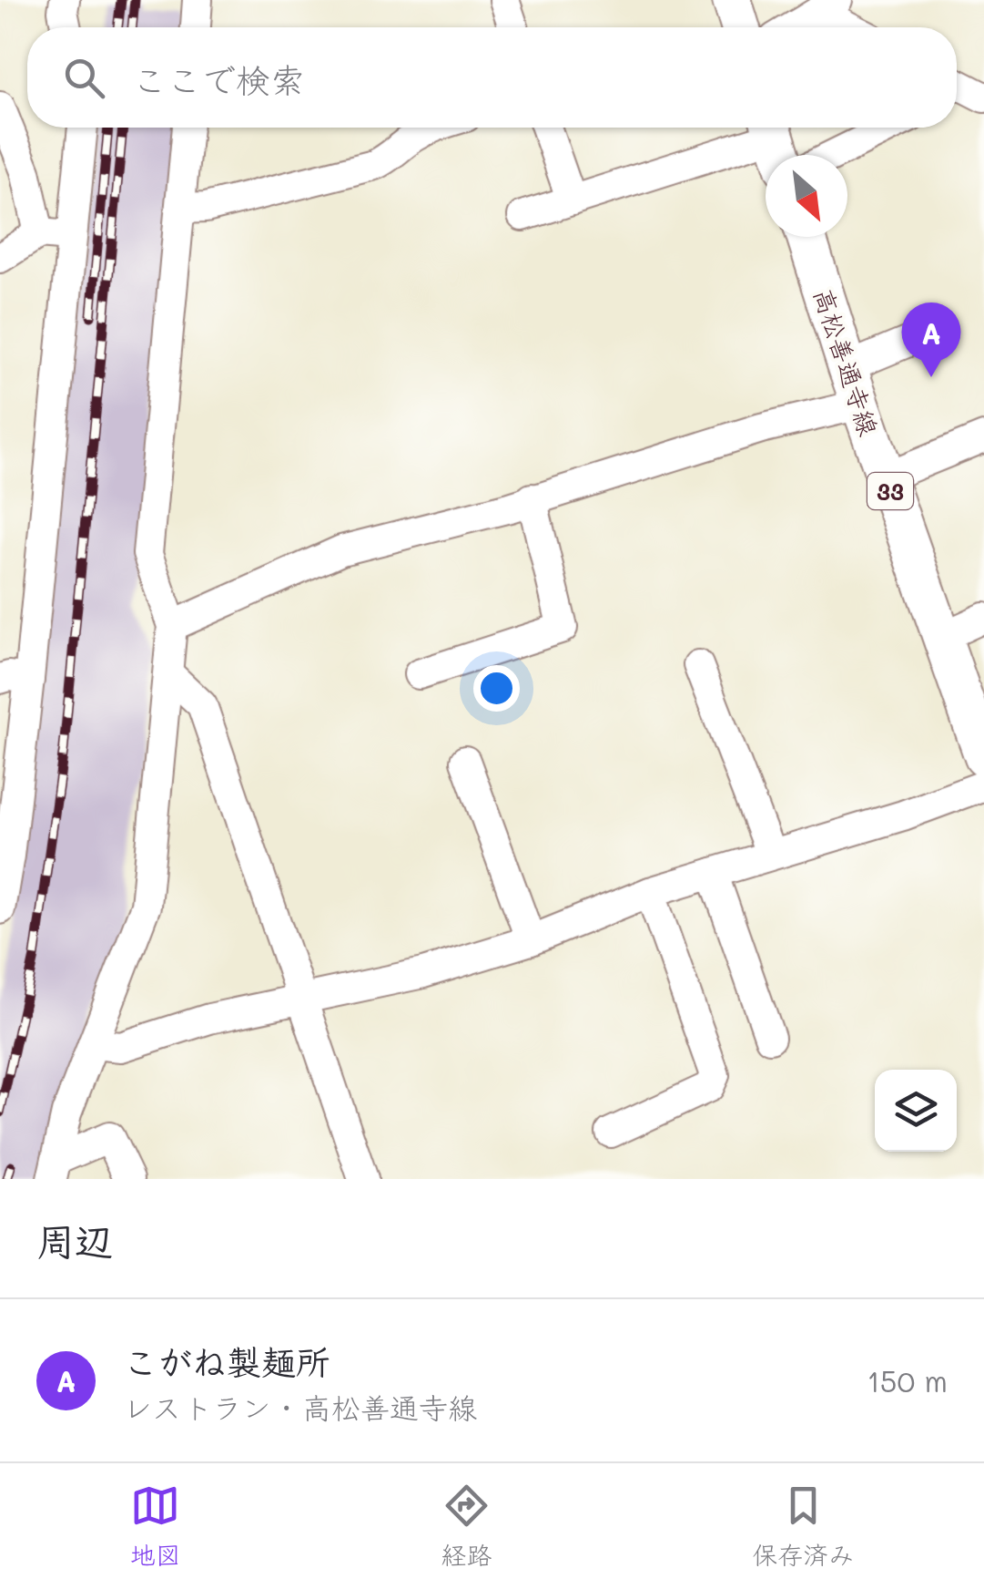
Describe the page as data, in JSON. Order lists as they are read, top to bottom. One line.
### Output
{"streets":{"main road":["高松善通寺線","33"]},"north":"bottom right","page":{"search":"ここで検索","pins":"A","heading":"周辺","list":[{"mark":"A","name":"こがね製麺所","note":"レストラン · 高松善通寺線","value":"150 m"}],"nav":["地図","経路","保存済み"]}}
